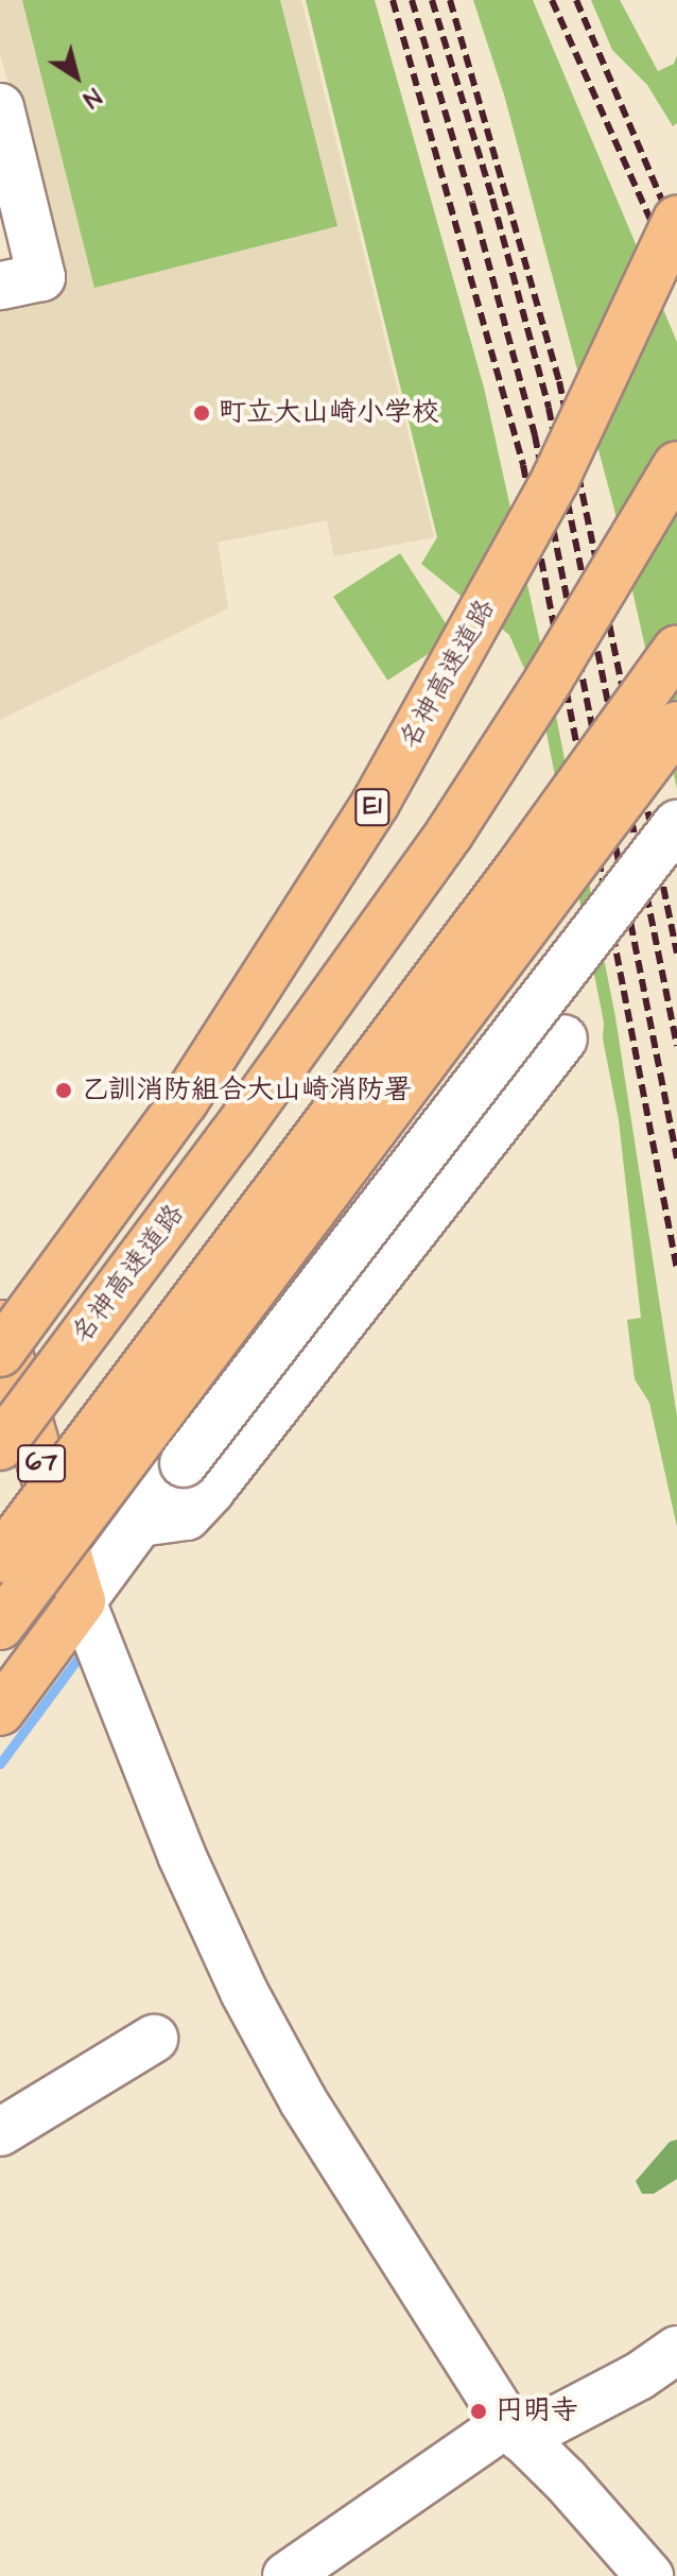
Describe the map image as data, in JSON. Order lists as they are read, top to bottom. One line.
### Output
{"streets":{"main road":["名神高速道路","E1","67"]},"places":["町立大山崎小学校","乙訓消防組合大山崎消防署","円明寺"],"north":"bottom right"}
